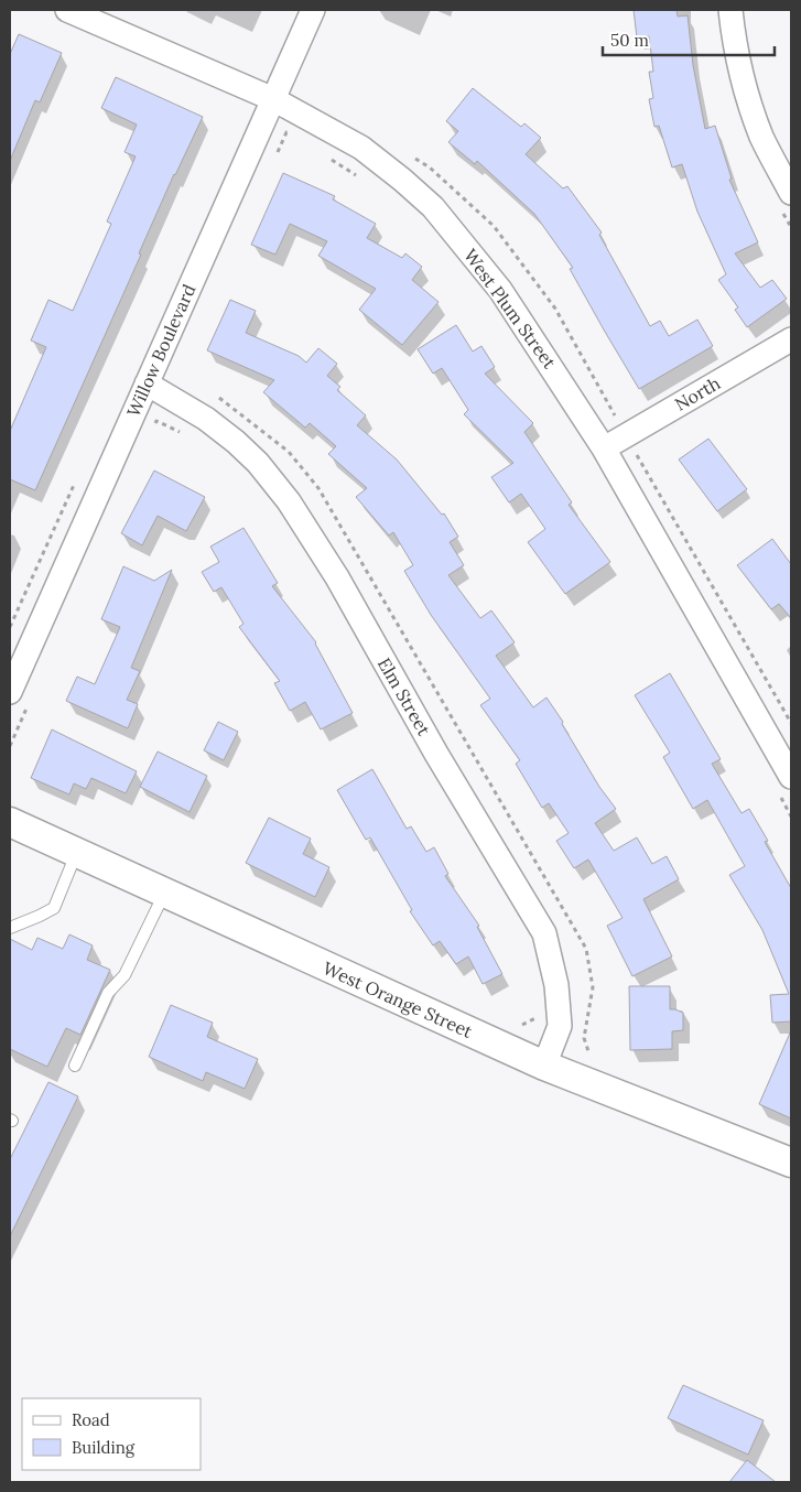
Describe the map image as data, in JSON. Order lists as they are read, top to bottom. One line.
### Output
{"streets":{"street":["West Plum Street","Willow Boulevard","North","Elm Street","West Orange Street"]},"crossings":[["West Plum Street","Willow Boulevard"],["West Plum Street","North"],["Willow Boulevard","Elm Street"],["Elm Street","West Orange Street"]],"legend":["Road","Building"],"scale_bar":"50 m"}
